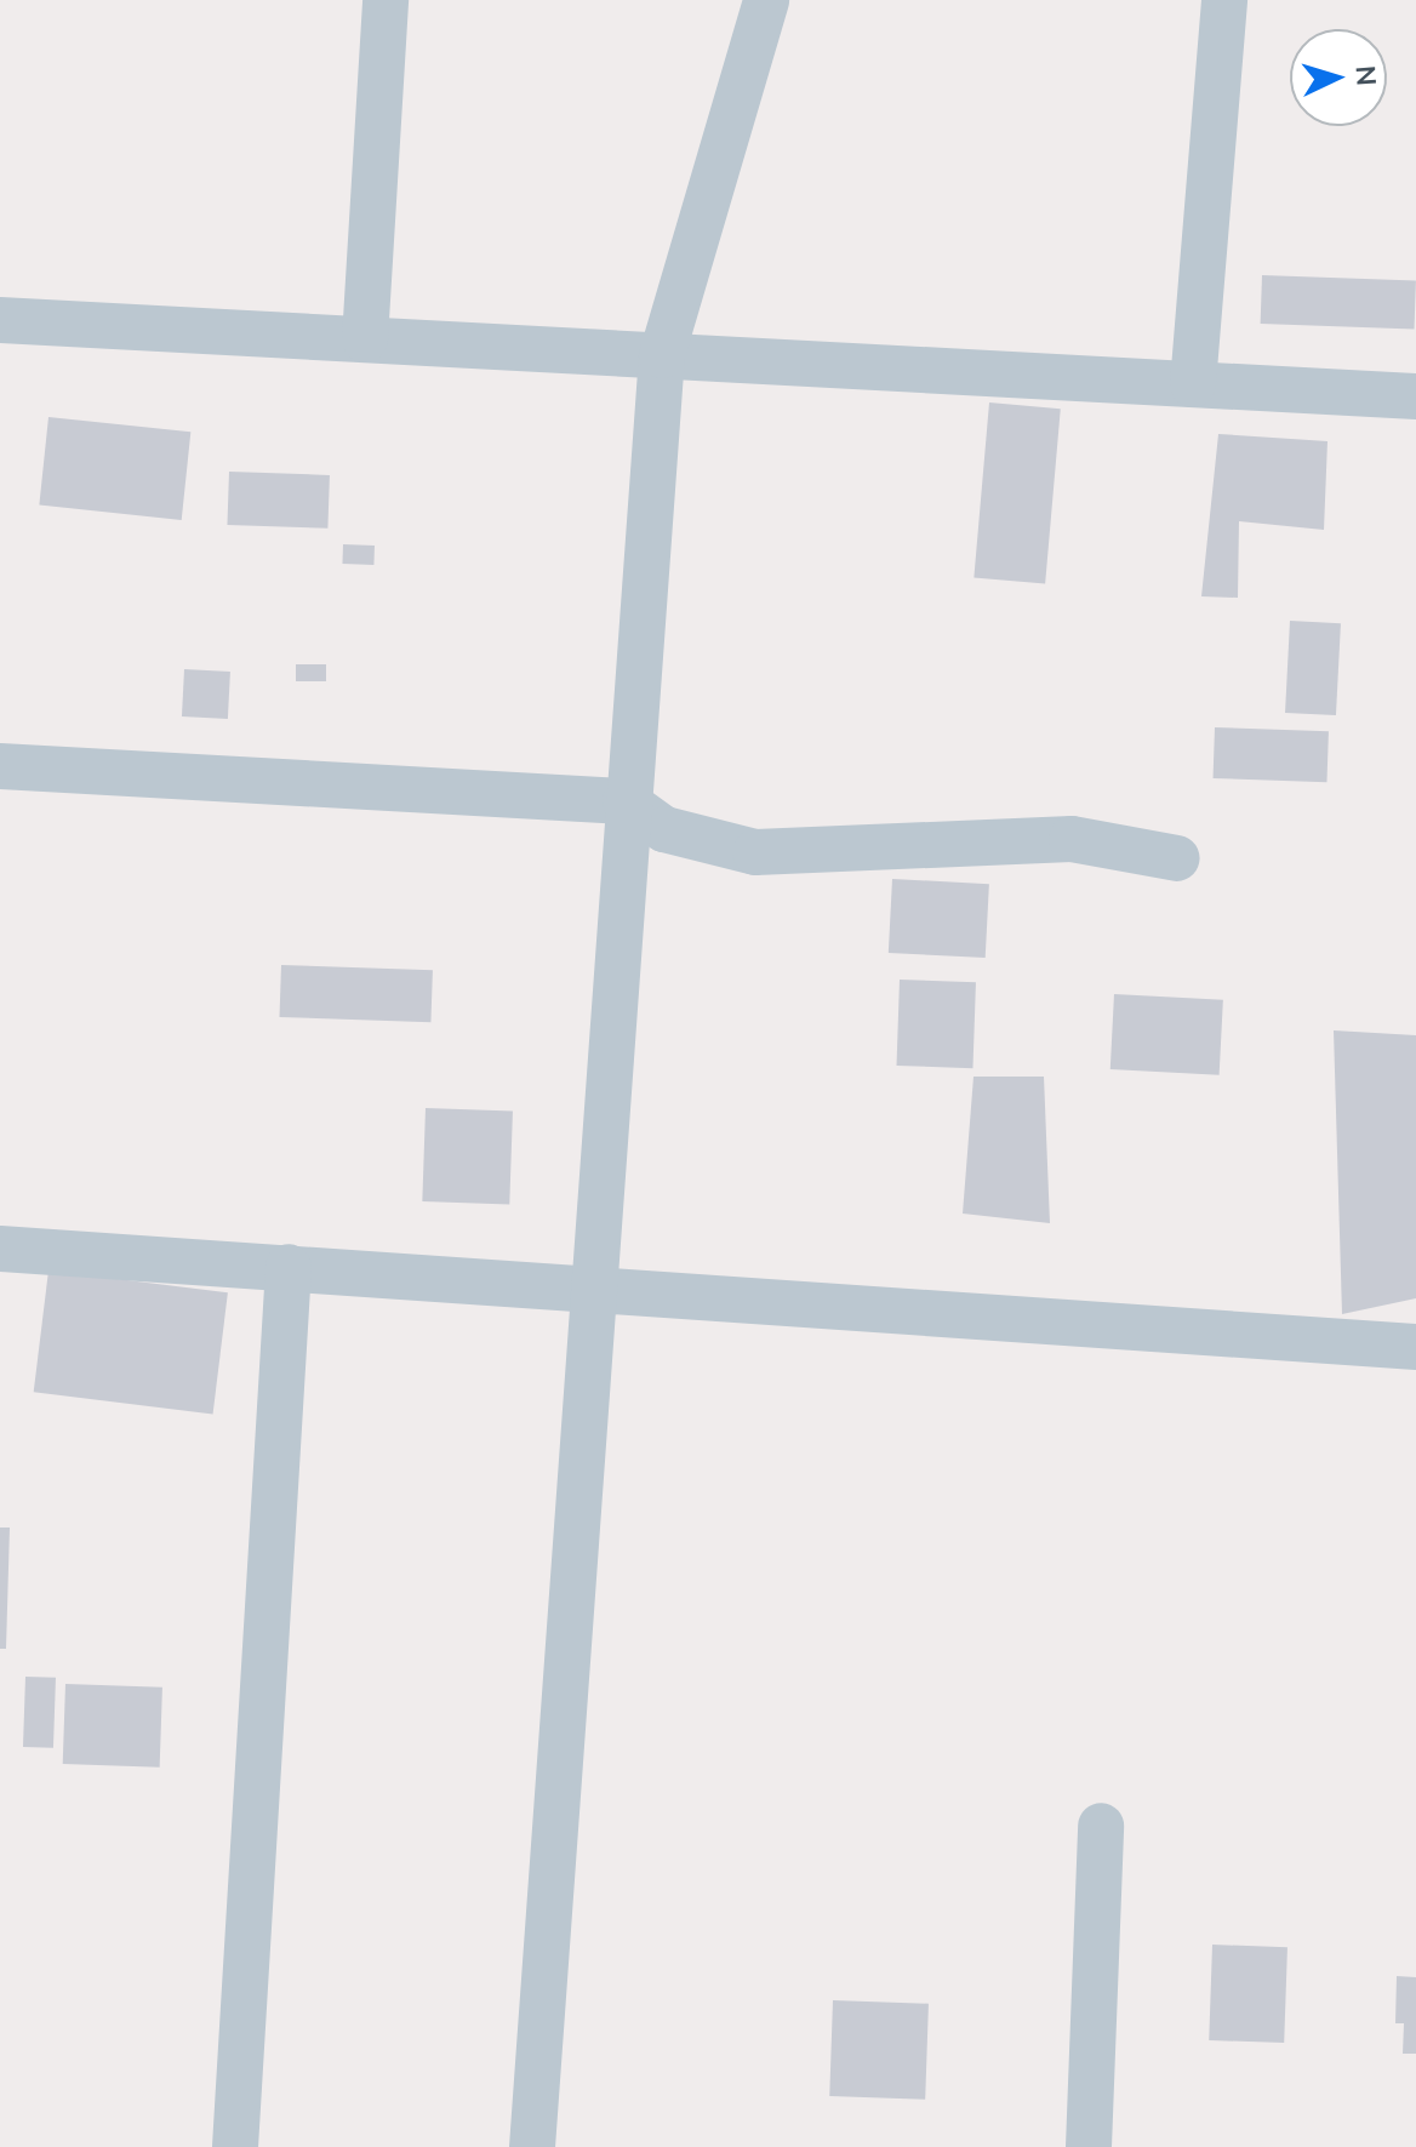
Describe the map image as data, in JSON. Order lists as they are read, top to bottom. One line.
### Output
{"north":"right"}
